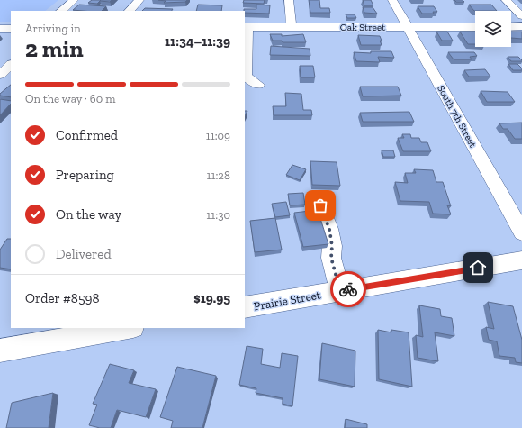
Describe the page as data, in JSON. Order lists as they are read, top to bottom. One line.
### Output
{"streets":{"street":["Oak Street","South 7th Street","Prairie Street"]},"crossings":[["Oak Street","South 7th Street"]],"page":{"heading":["2 min","Arriving in","11:34–11:39"],"panel":["Order #8598","$19.95"],"bar":"On the way · 60 m","list":[["Confirmed","11:09"],["Preparing","11:28"],["On the way","11:30"],"Delivered"]}}
